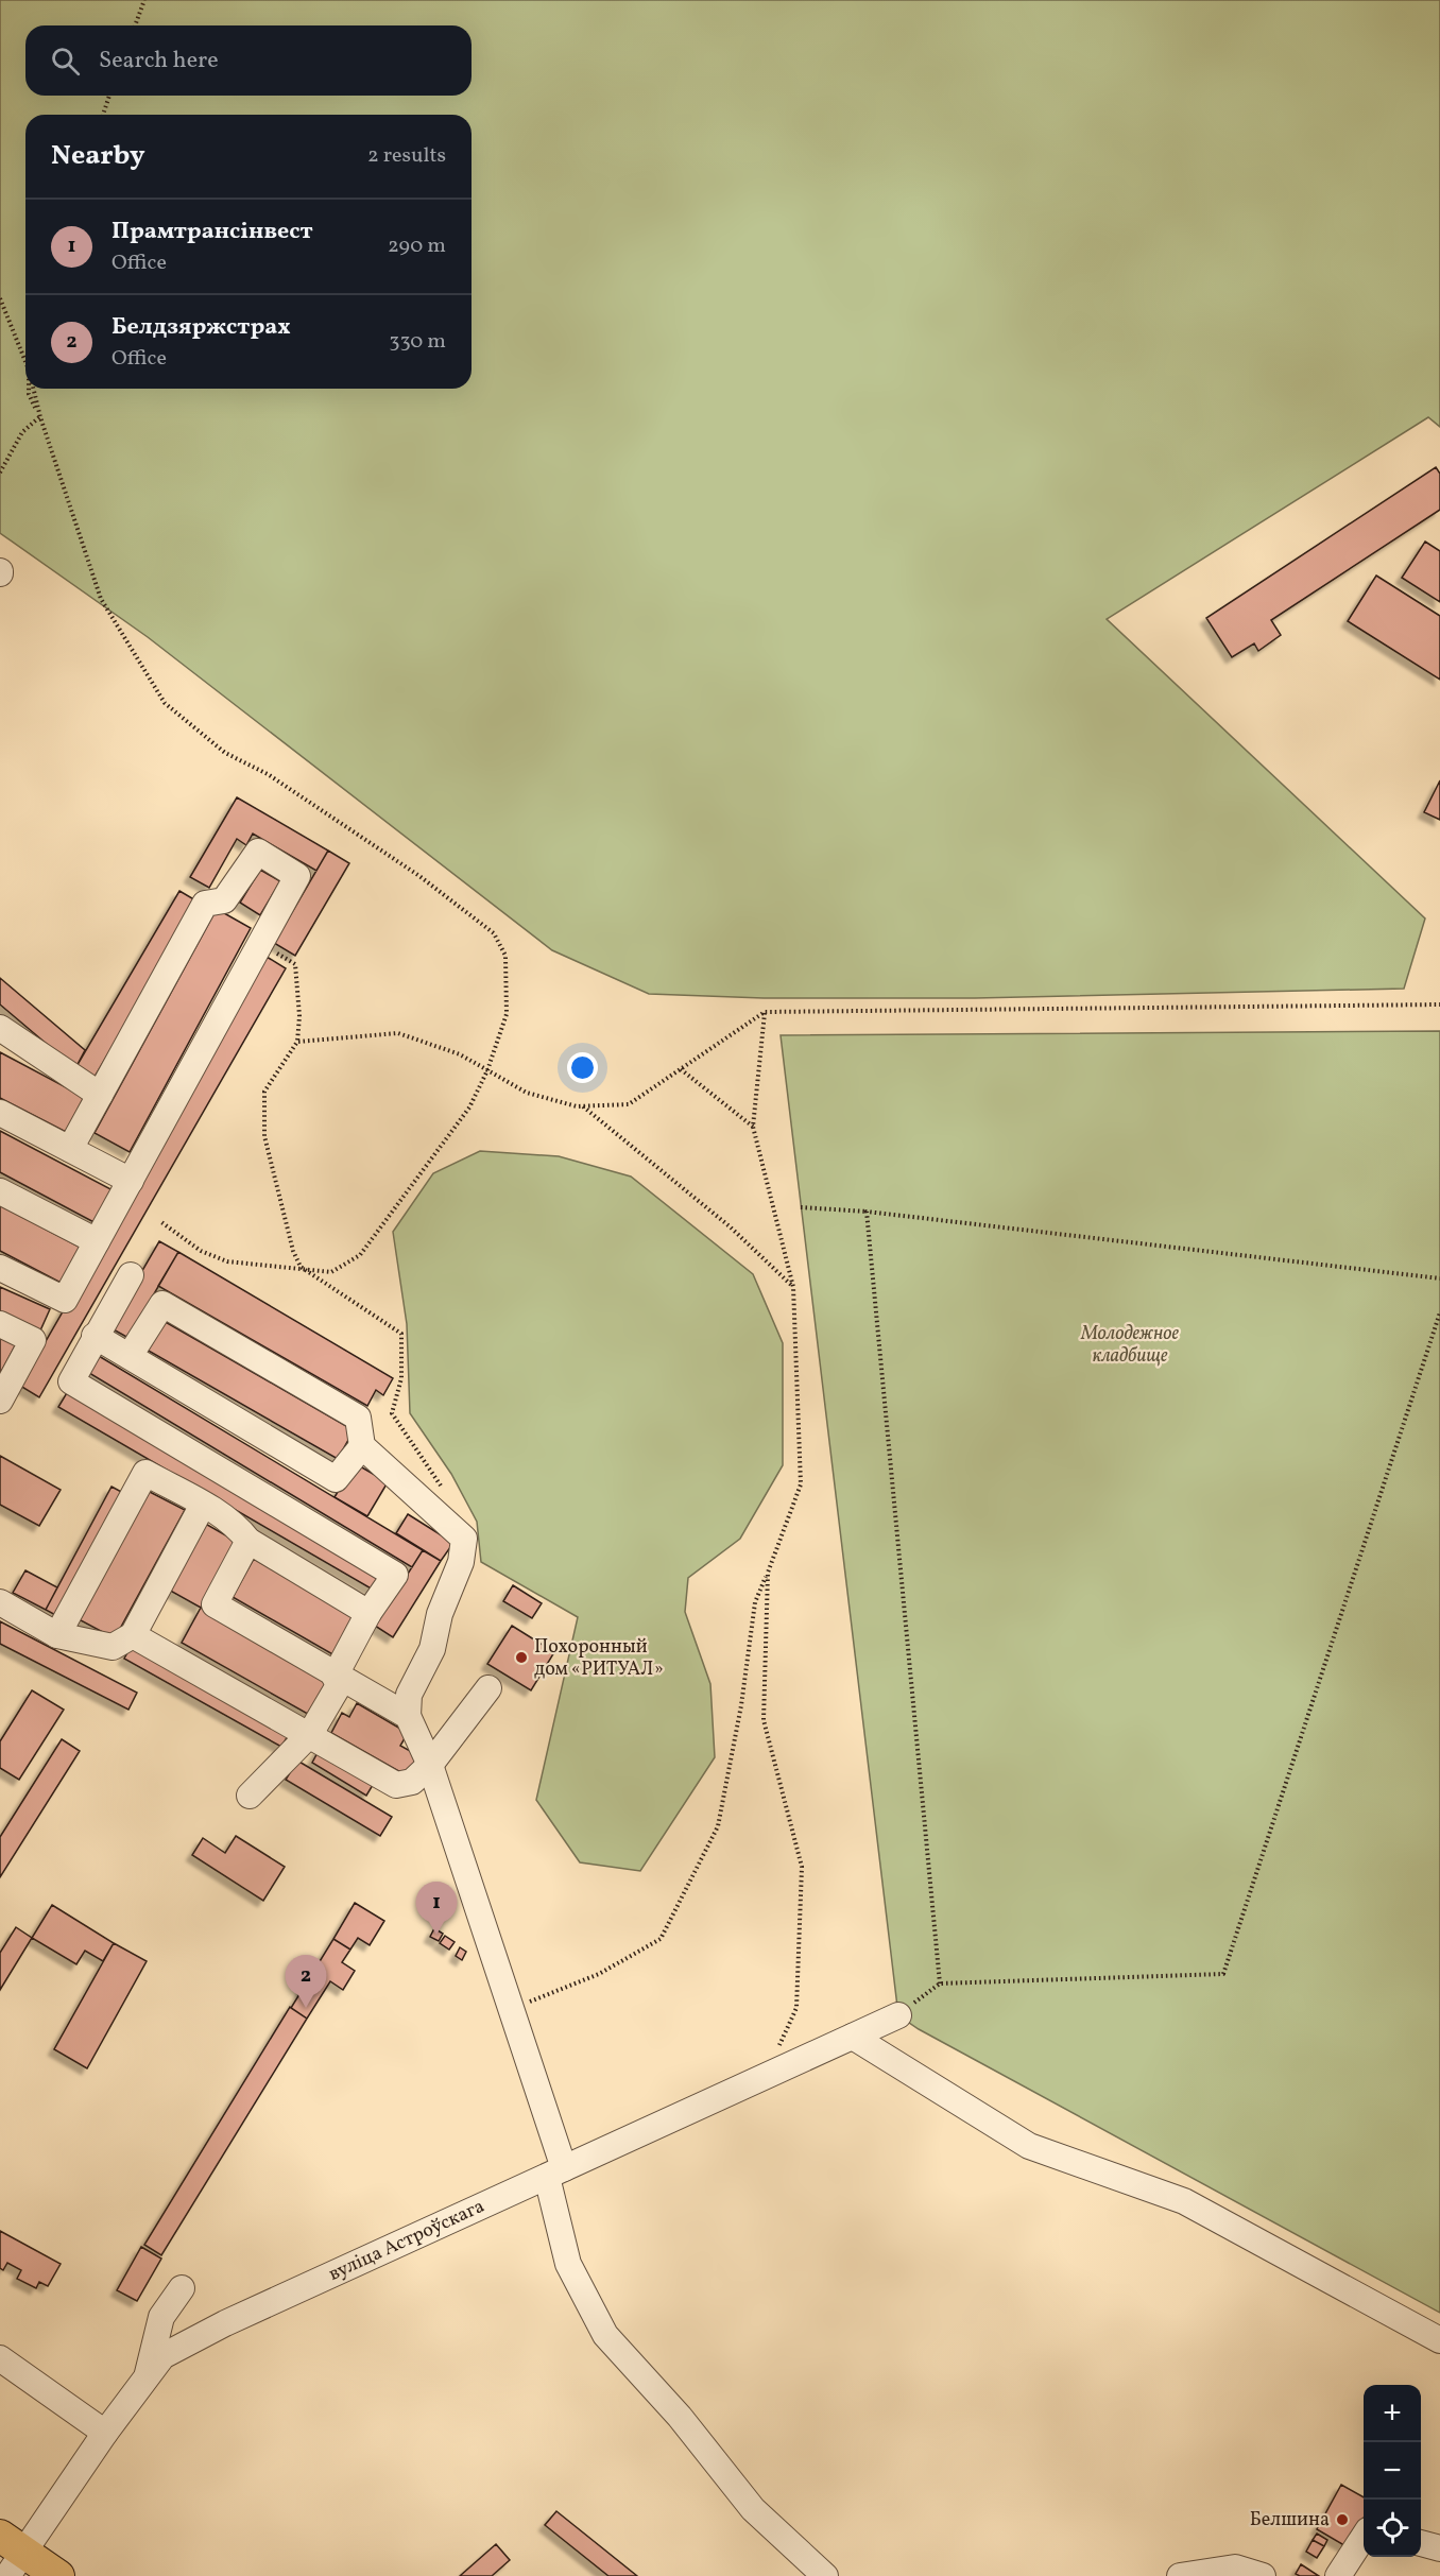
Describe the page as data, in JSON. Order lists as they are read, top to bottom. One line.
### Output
{"streets":{"street":["вуліца Астроўскага"]},"parks":["Молодежное кладбище"],"places":["Похоронный дом «РИТУАЛ»","Белшина"],"page":{"search":"Search here","heading":["Nearby","2 results"],"list":[{"mark":"1","name":"Прамтрансінвест","note":"Office","value":"290 m"},{"mark":"2","name":"Белдзяржстрах","note":"Office","value":"330 m"}],"pins":["1","2"],"map_buttons":["+","−"]}}
